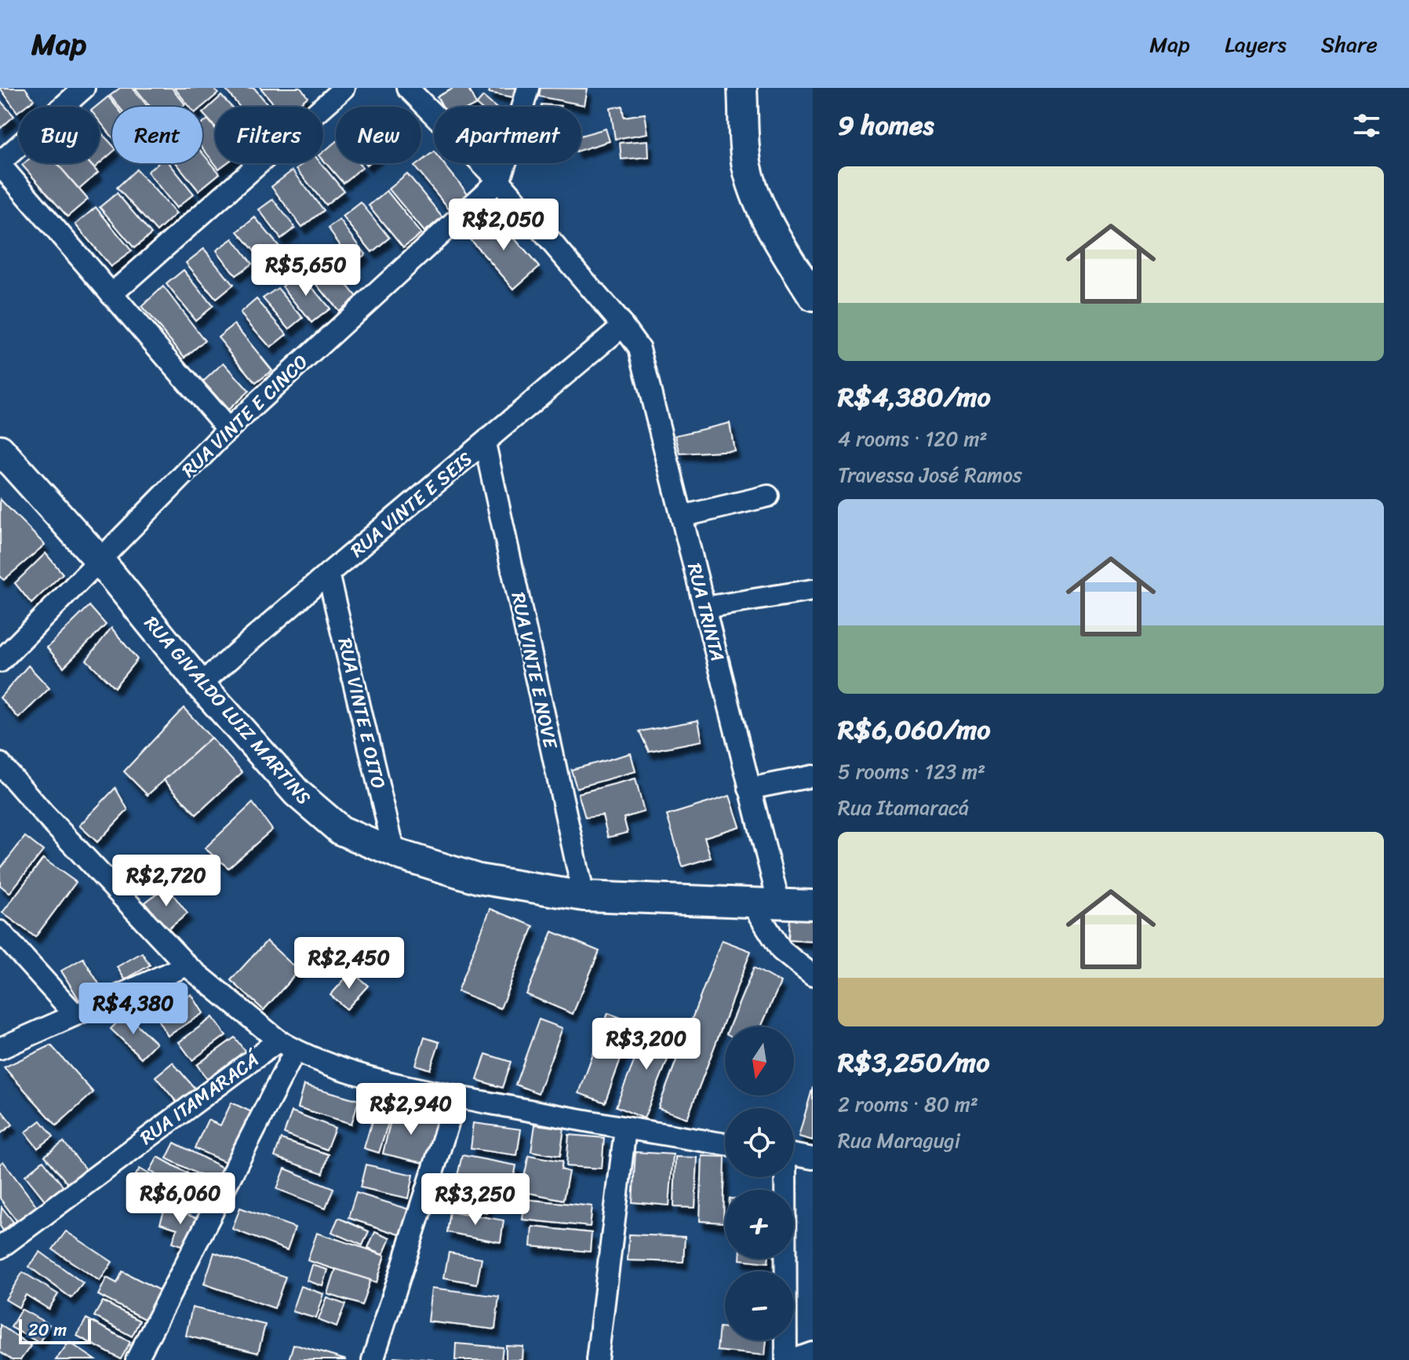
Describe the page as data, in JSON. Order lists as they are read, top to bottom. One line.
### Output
{"streets":{"street":["RUA VINTE E CINCO","RUA VINTE E SEIS","RUA TRINTA","RUA VINTE E NOVE","RUA GIVALDO LUIZ MARTINS","RUA VINTE E OITO","RUA ITAMARACÁ"]},"crossings":[["RUA VINTE E CINCO","RUA TRINTA"],["RUA VINTE E CINCO","RUA GIVALDO LUIZ MARTINS"],["RUA VINTE E SEIS","RUA TRINTA"],["RUA VINTE E SEIS","RUA VINTE E NOVE"],["RUA VINTE E SEIS","RUA GIVALDO LUIZ MARTINS"],["RUA VINTE E SEIS","RUA VINTE E OITO"],["RUA TRINTA","RUA GIVALDO LUIZ MARTINS"],["RUA VINTE E NOVE","RUA GIVALDO LUIZ MARTINS"],["RUA GIVALDO LUIZ MARTINS","RUA VINTE E OITO"]],"scale_bar":"20 m","north":"bottom","page":{"header":"Map","nav":["Map","Layers","Share"],"heading":"9 homes","chip":["Buy","Rent","Filters","New","Apartment"],"list":[{"name":"R$4,380/mo","note":"4 rooms · 120 m² · Travessa José Ramos"},{"name":"R$6,060/mo","note":"5 rooms · 123 m² · Rua Itamaracá"},{"name":"R$3,250/mo","note":"2 rooms · 80 m² · Rua Maragugi"}],"price":["R$2,050","R$5,650","R$2,720","R$2,450","R$4,380","R$3,200","R$2,940","R$6,060","R$3,250"],"map_buttons":["+","−"],"scale":"20 m"}}
